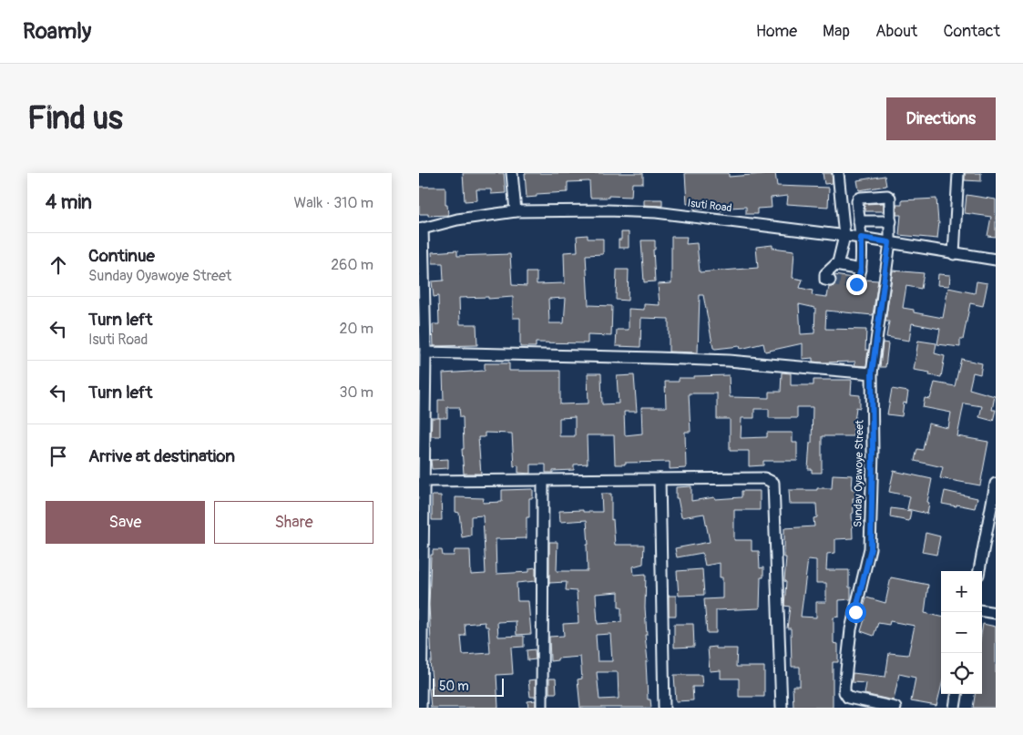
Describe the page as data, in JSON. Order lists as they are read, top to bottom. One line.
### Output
{"streets":{"street":["Isuti Road","Sunday Oyawoye Street"]},"crossings":[["Isuti Road","Sunday Oyawoye Street"]],"scale_bar":"50 m","page":{"header":"Roamly","nav":["Home","Map","About","Contact"],"buttons":["Directions",["Save","Share"]],"title":"Find us","heading":["4 min","Walk · 310 m"],"list":[["Continue","Sunday Oyawoye Street","260 m"],["Turn left","Isuti Road","20 m"],["Turn left","30 m"],"Arrive at destination"],"map_buttons":["+","−"],"scale":"50 m"}}
